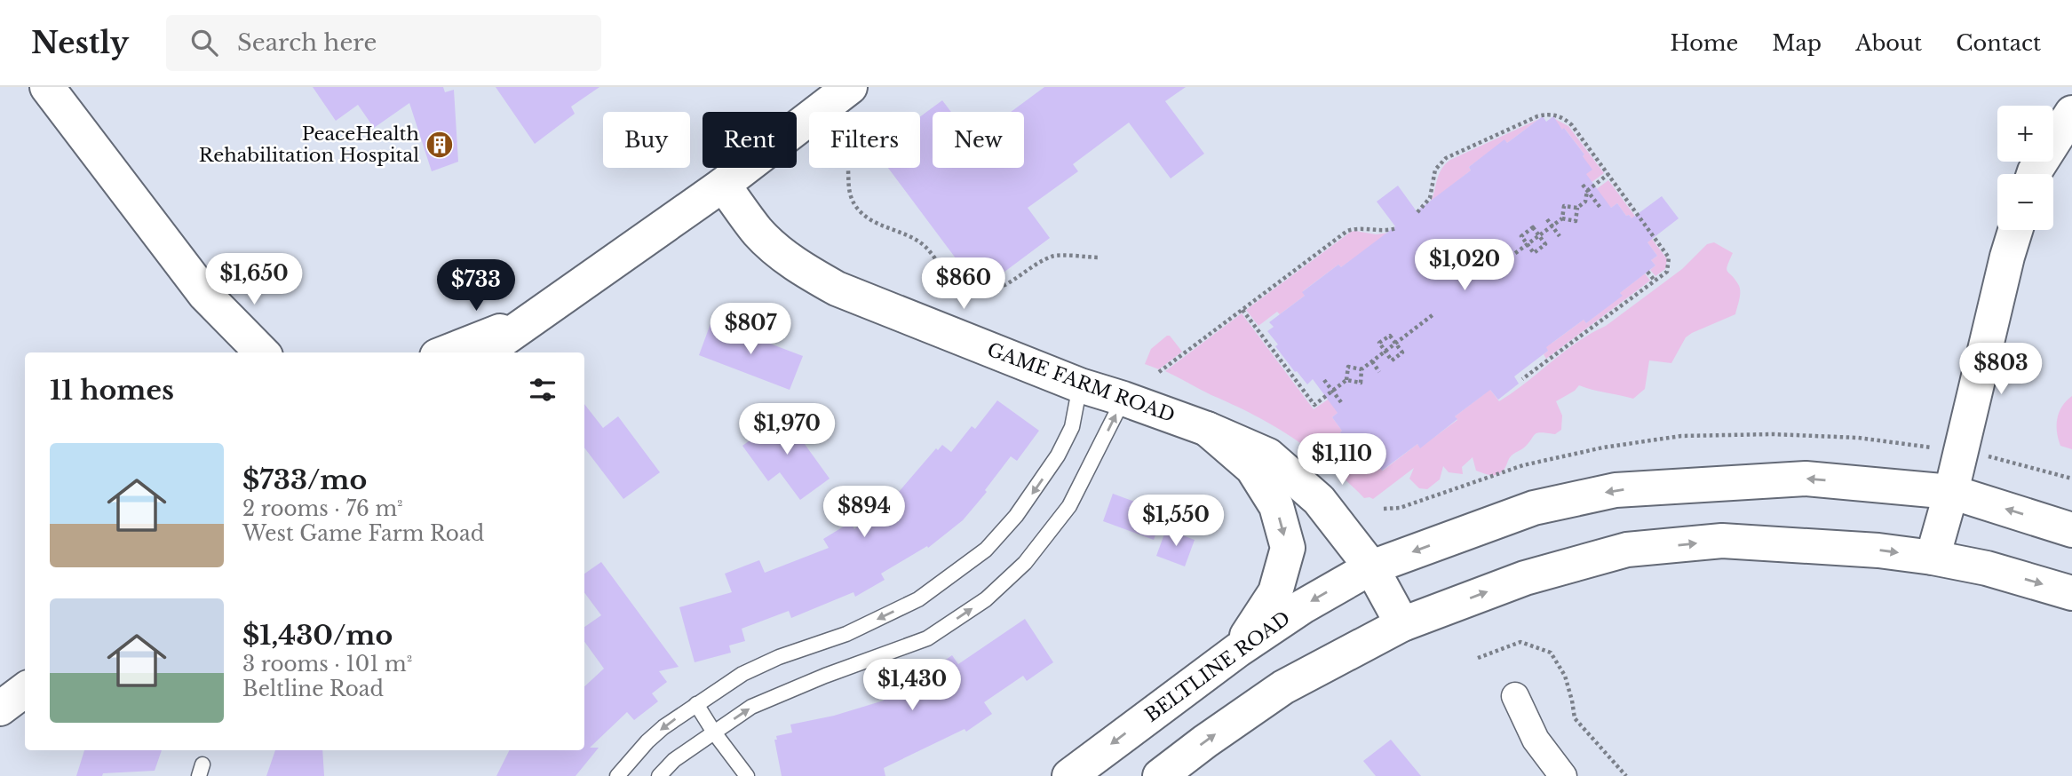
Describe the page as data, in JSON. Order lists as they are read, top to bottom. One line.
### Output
{"streets":{"main road":["GAME FARM ROAD","BELTLINE ROAD"]},"crossings":[["GAME FARM ROAD","BELTLINE ROAD"]],"places":{"building":["PeaceHealth Rehabilitation Hospital"]},"page":{"header":"Nestly","search":"Search here","nav":["Home","Map","About","Contact"],"map_buttons":["+","−"],"chip":["Buy","Rent","Filters","New"],"price":["$1,020","$1,650","$860","$733","$807","$803","$1,970","$1,110","$894","$1,550","$1,430"],"heading":"11 homes","list":[{"name":"$733/mo","note":"2 rooms · 76 m² · West Game Farm Road"},{"name":"$1,430/mo","note":"3 rooms · 101 m² · Beltline Road"}]}}
